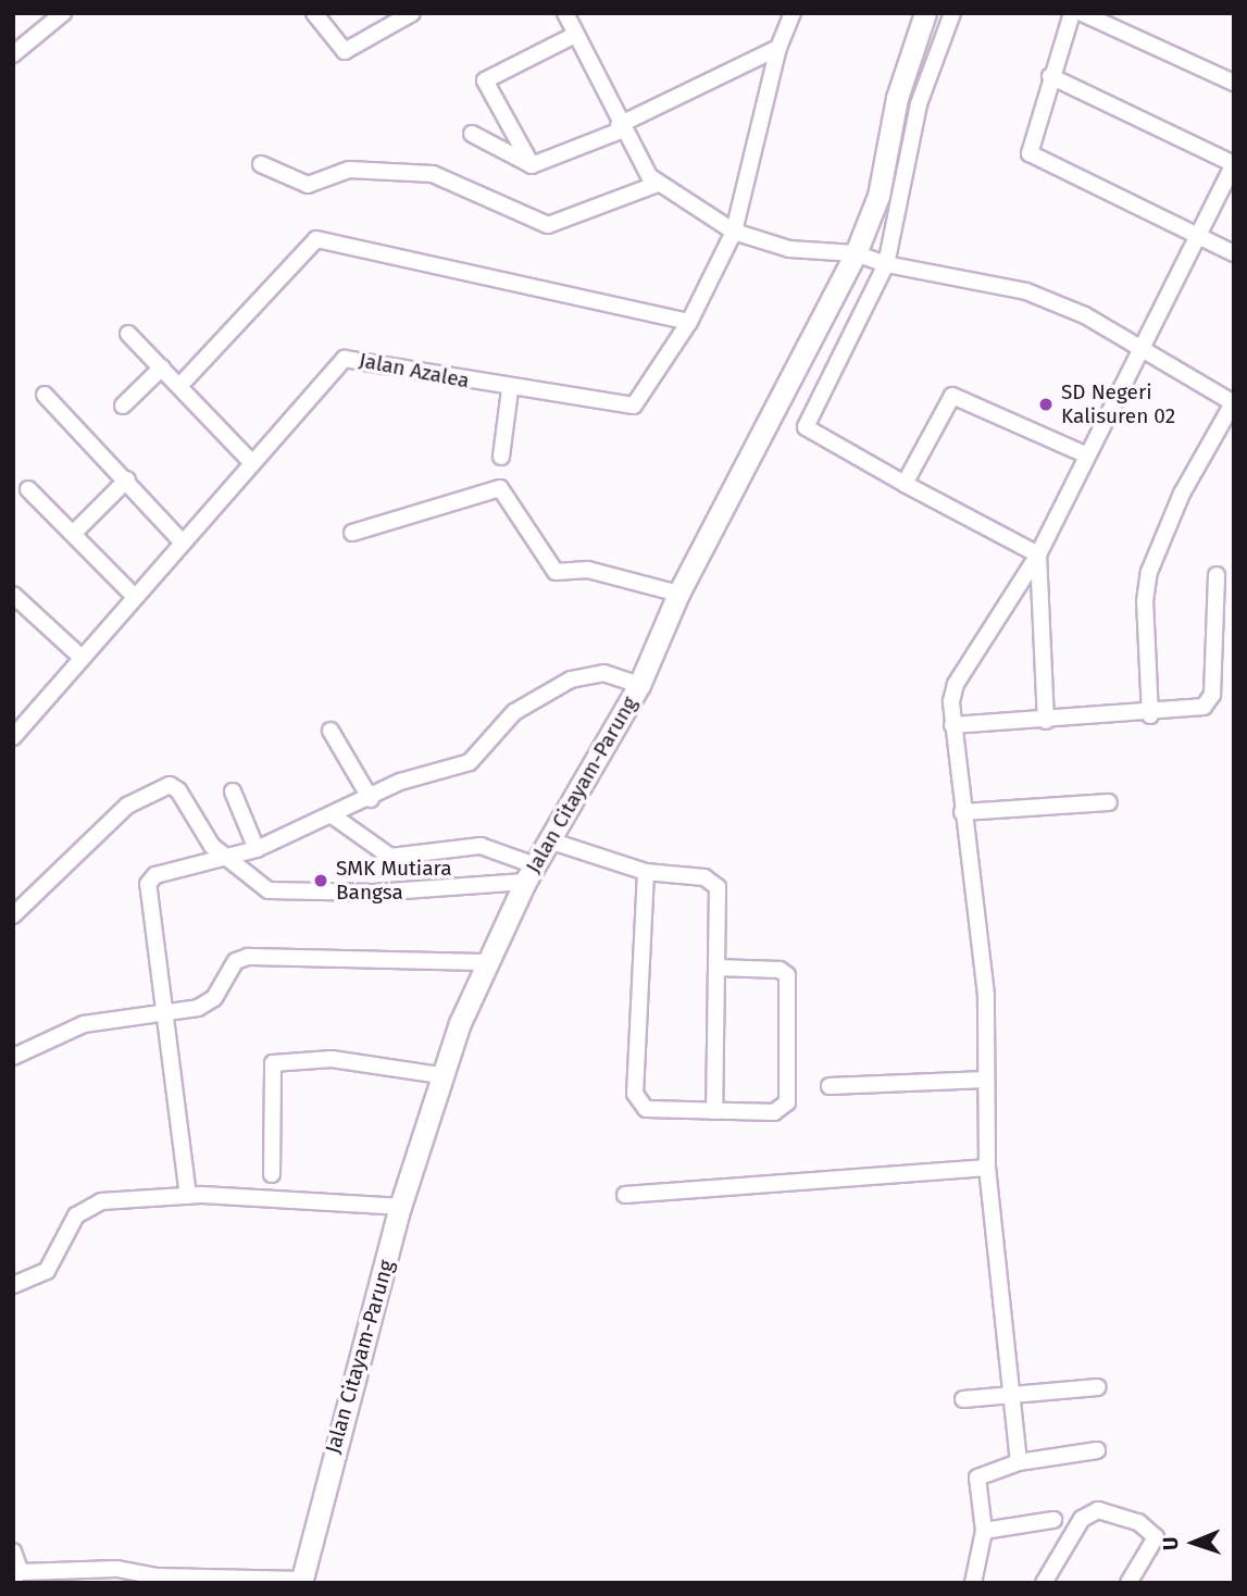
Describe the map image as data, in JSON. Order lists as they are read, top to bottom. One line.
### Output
{"streets":{"main road":["Jalan Citayam-Parung"],"street":["Jalan Azalea"]},"places":["SD Negeri Kalisuren 02","SMK Mutiara Bangsa"],"north":"left"}
